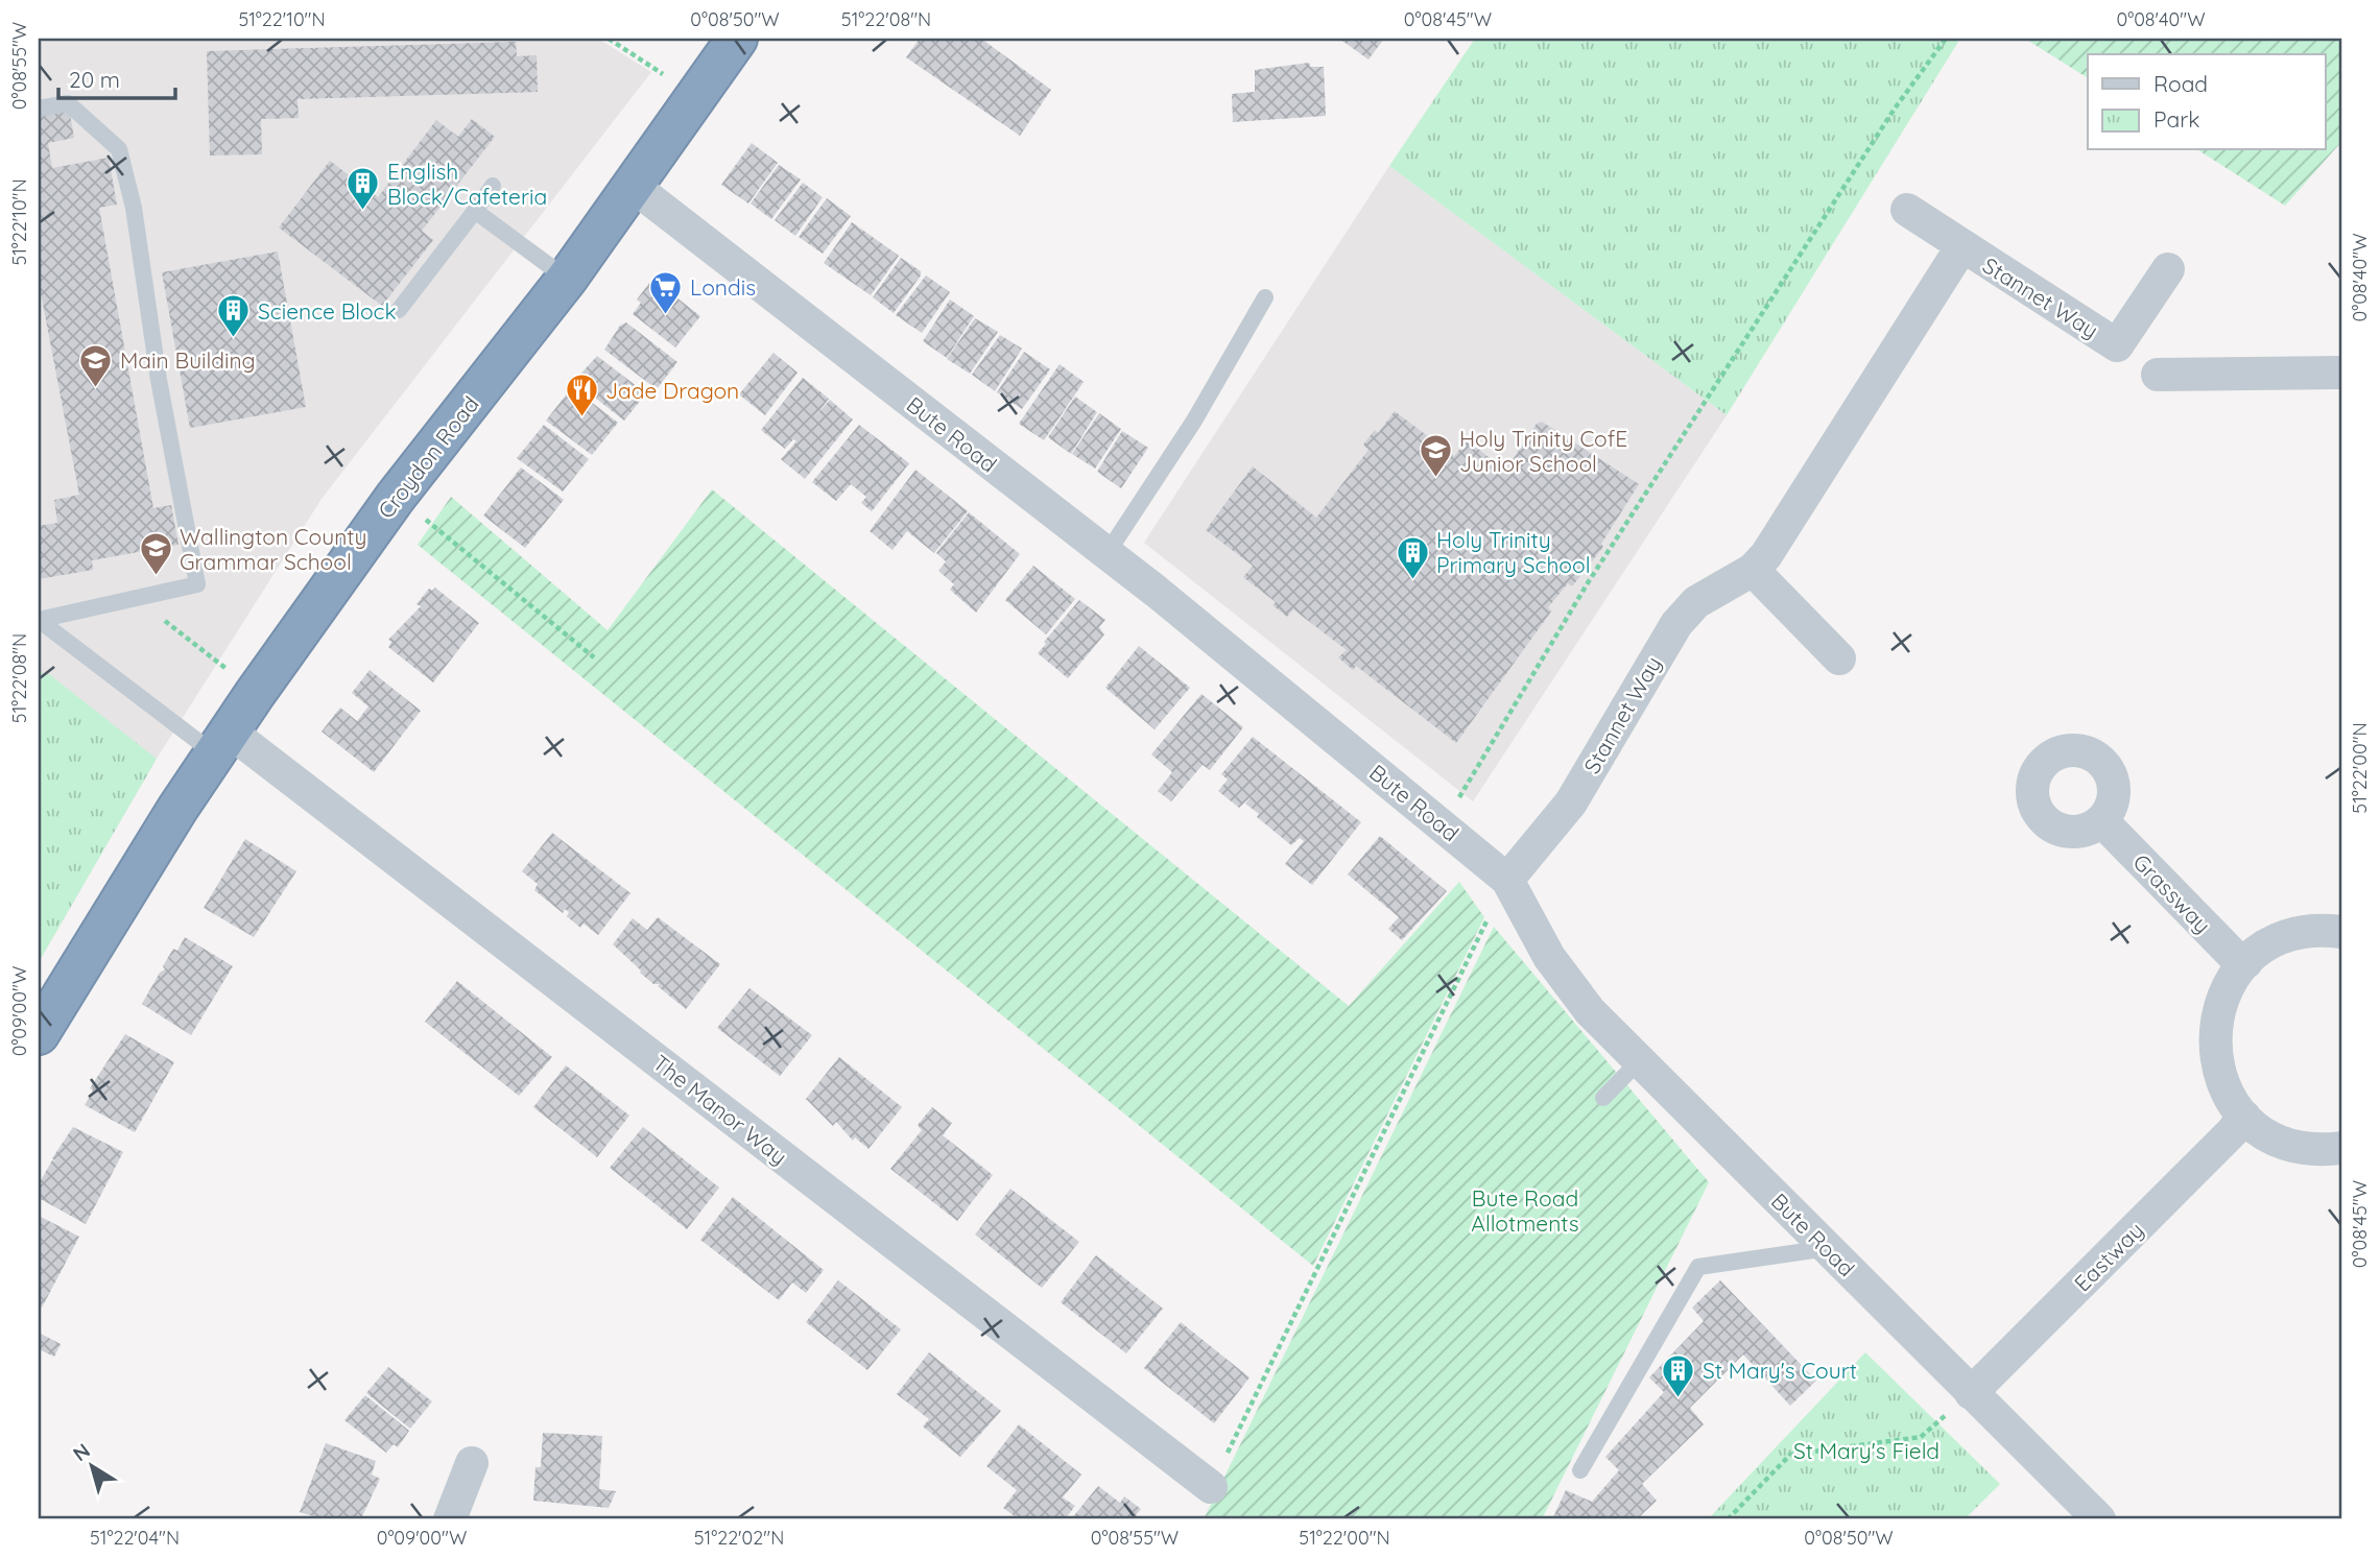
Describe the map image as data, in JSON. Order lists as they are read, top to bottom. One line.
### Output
{"streets":{"highway":["Croydon Road"],"street":["Stannet Way","Bute Road","Grassway","The Manor Way","Eastway"]},"crossings":[["Stannet Way","Bute Road"],["Bute Road","Croydon Road"],["Bute Road","Eastway"],["Croydon Road","The Manor Way"]],"parks":["Bute Road Allotments","St Mary's Field"],"places":{"building":["English Block/Cafeteria","Science Block","Holy Trinity Primary School","St Mary's Court"],"supermarket":["Londis"],"school or university":["Main Building","Holy Trinity CofE Junior School","Wallington County Grammar School"],"restaurant":["Jade Dragon"]},"legend":["Road","Park"],"scale_bar":"20 m","north":"top left","coordinates":["51°22'10\"N","0°08'50\"W","51°22'08\"N","0°08'45\"W","0°08'40\"W","0°08'55\"W","51°22'00\"N","0°09'00\"W","51°22'04\"N","51°22'02\"N"]}
